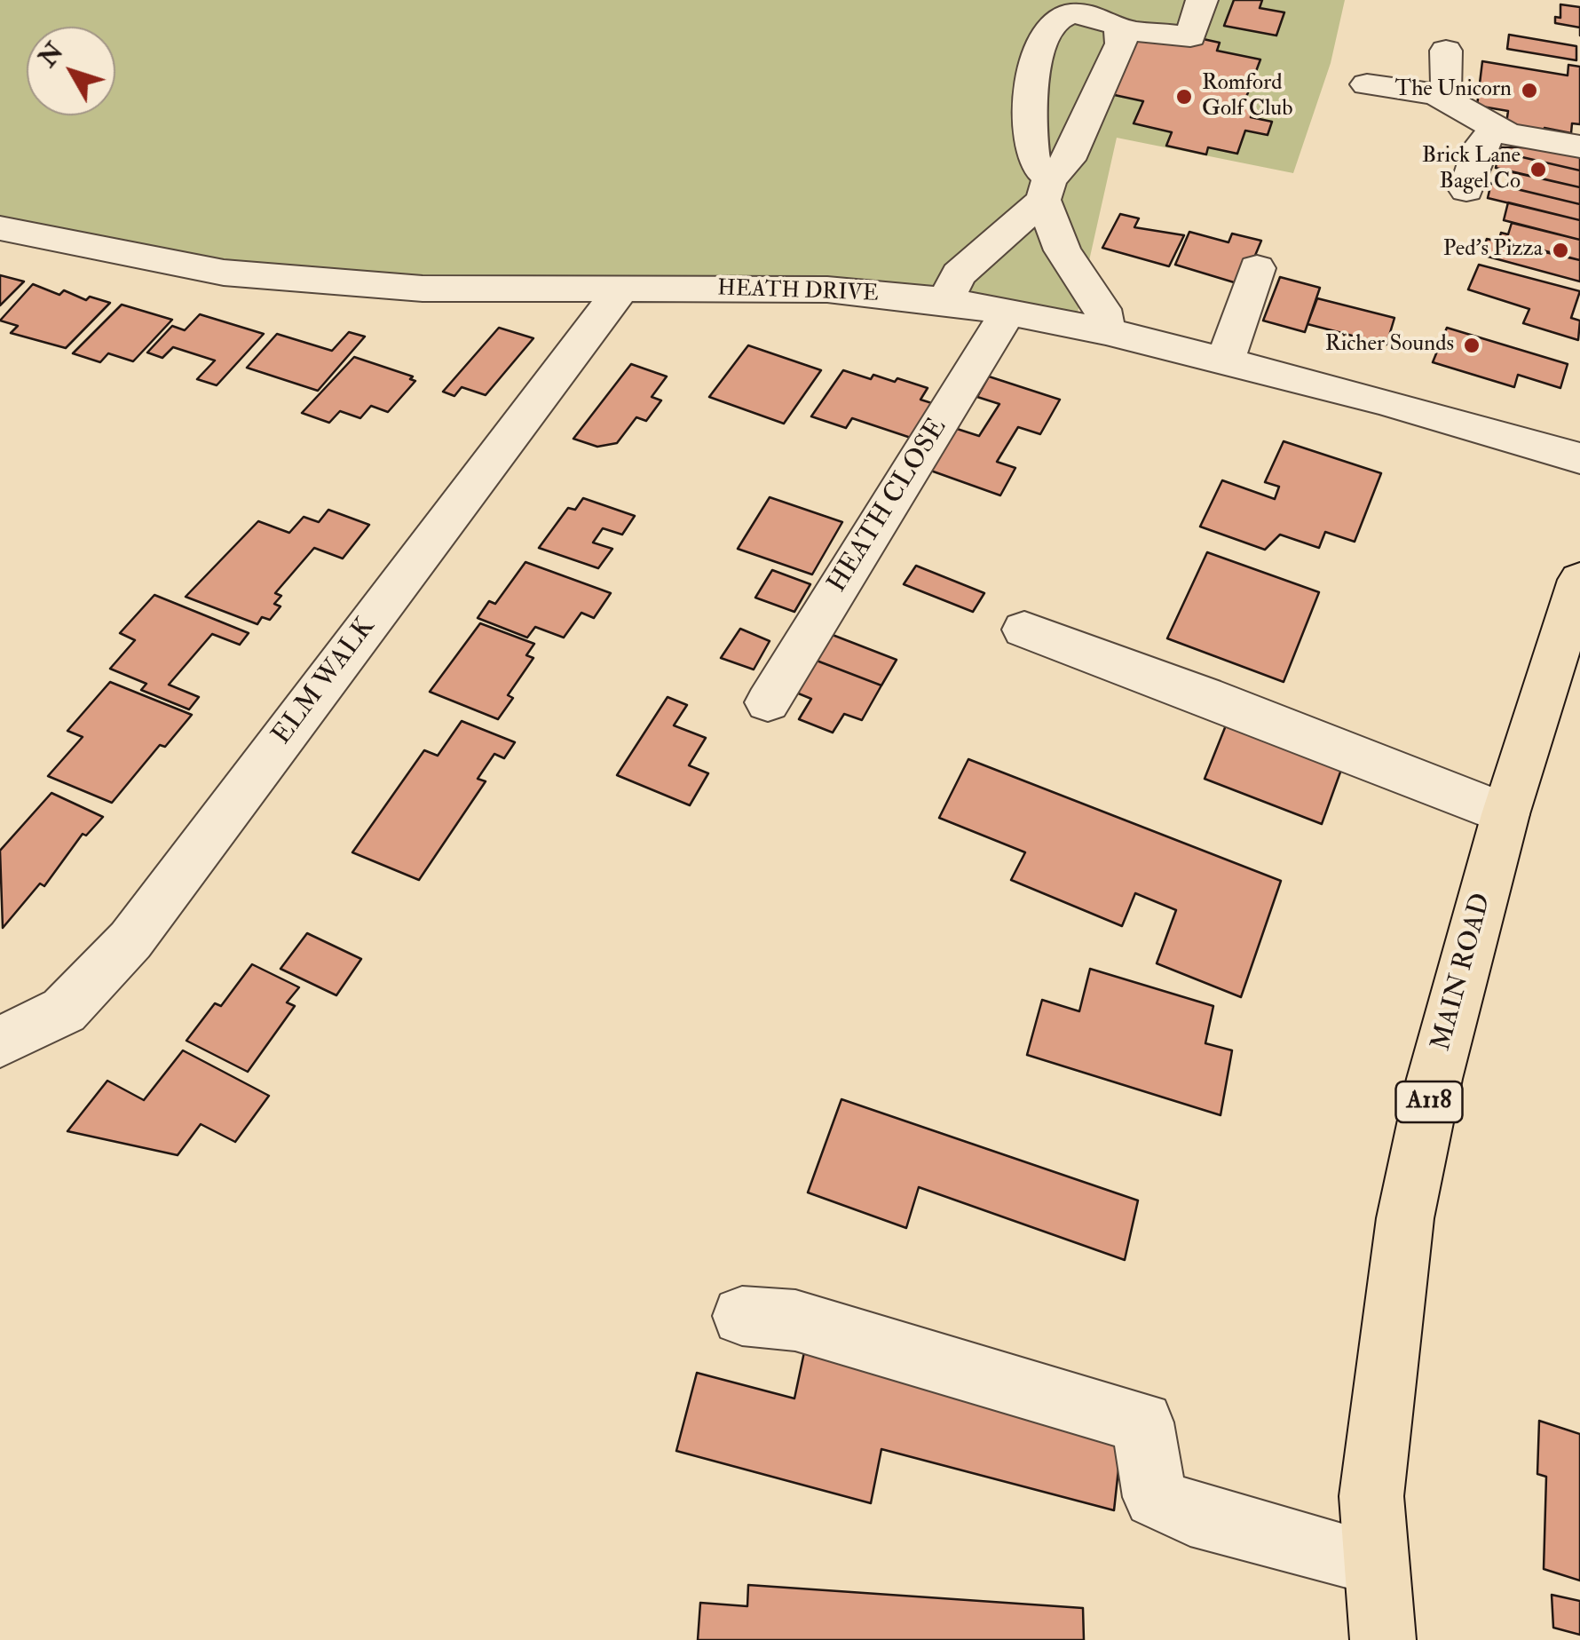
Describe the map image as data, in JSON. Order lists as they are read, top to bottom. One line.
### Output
{"streets":{"main road":["MAIN ROAD","A118"],"street":["HEATH DRIVE","HEATH CLOSE","ELM WALK"]},"crossings":[["HEATH DRIVE","HEATH CLOSE"],["HEATH DRIVE","ELM WALK"]],"places":["The Unicorn","Romford Golf Club","Brick Lane Bagel Co","Ped's Pizza","Richer Sounds"],"north":"top left"}
